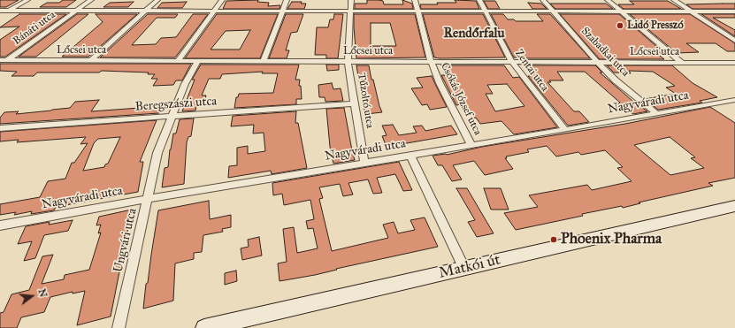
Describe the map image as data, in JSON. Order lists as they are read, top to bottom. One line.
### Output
{"streets":{"street":["Bánáti utca","Lőcsei utca","Szabadkai utca","Zentai utca","Csókás József utca","Tűzoltó utca","Nagyváradi utca","Beregszászi utca","Ungvári utca","Matkói út"]},"crossings":[["Bánáti utca","Lőcsei utca"],["Lőcsei utca","Szabadkai utca"],["Lőcsei utca","Zentai utca"],["Lőcsei utca","Csókás József utca"],["Lőcsei utca","Tűzoltó utca"],["Lőcsei utca","Ungvári utca"],["Szabadkai utca","Nagyváradi utca"],["Zentai utca","Nagyváradi utca"],["Csókás József utca","Nagyváradi utca"],["Tűzoltó utca","Nagyváradi utca"],["Tűzoltó utca","Beregszászi utca"],["Nagyváradi utca","Ungvári utca"],["Beregszászi utca","Ungvári utca"]],"districts":["Rendőrfalu"],"places":["Lidó Presszó","Phoenix Pharma"],"north":"right"}
